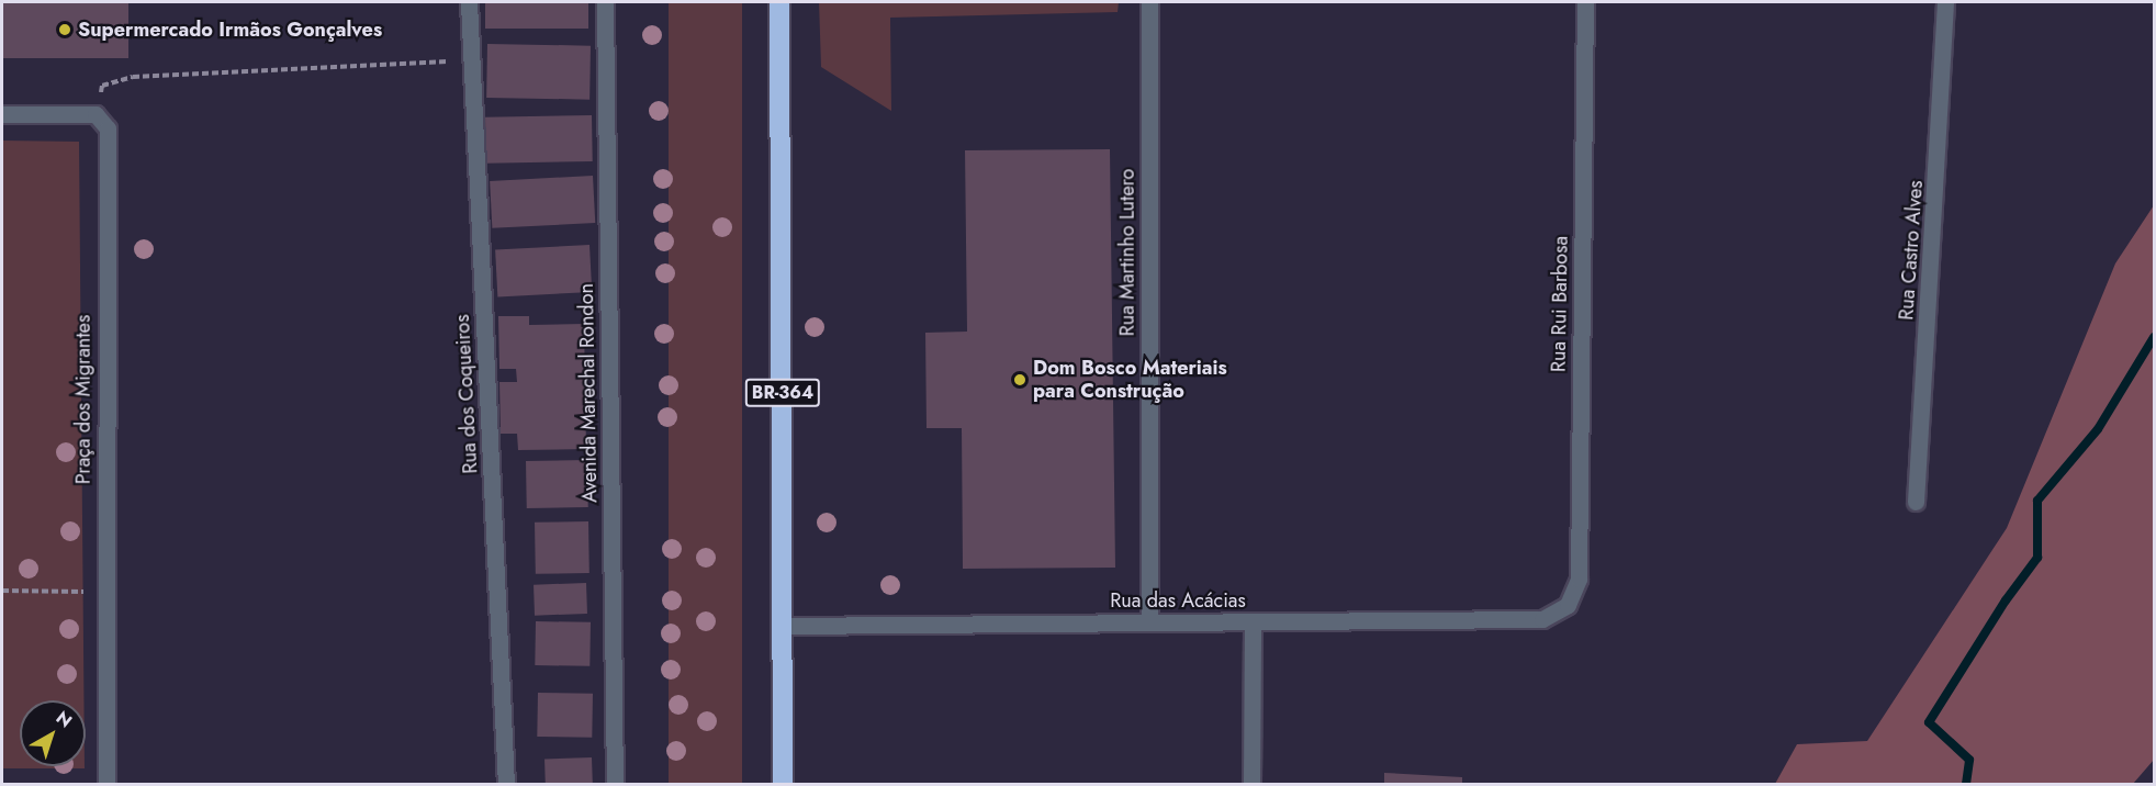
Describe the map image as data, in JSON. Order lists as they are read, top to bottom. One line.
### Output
{"streets":{"highway":["BR-364"],"street":["Rua Castro Alves","Rua Martinho Lutero","Rua Rui Barbosa","Avenida Marechal Rondon","Rua dos Coqueiros","Praça dos Migrantes","Rua das Acácias"]},"crossings":[["Rua Martinho Lutero","Rua das Acácias"],["Rua Rui Barbosa","Rua das Acácias"],["BR-364","Rua das Acácias"]],"places":["Supermercado Irmãos Gonçalves","Dom Bosco Materiais para Construção"],"north":"top right"}
